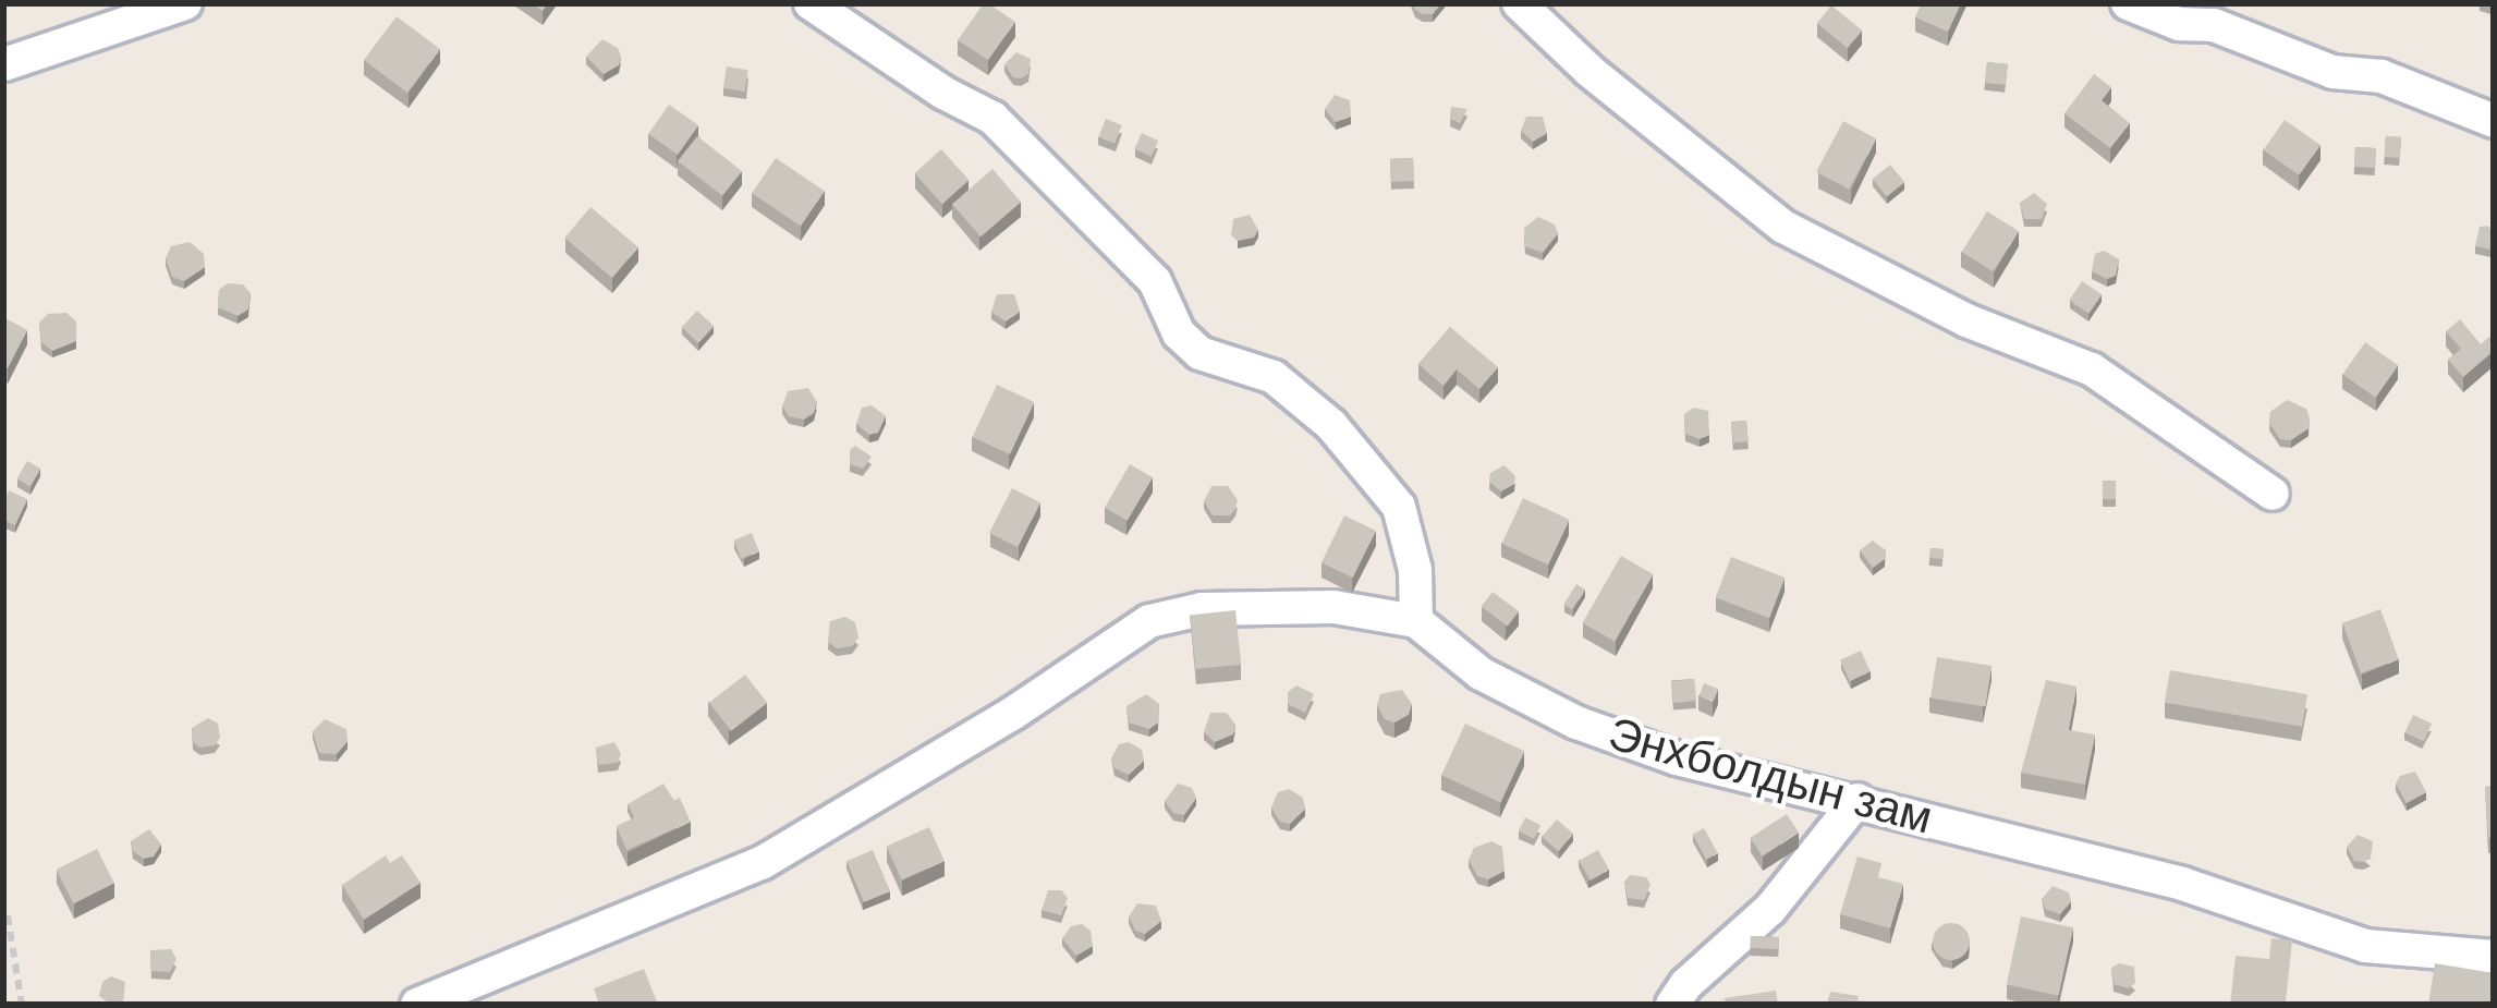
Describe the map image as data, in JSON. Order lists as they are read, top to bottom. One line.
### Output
{"streets":{"street":["Энхболдын зам"]}}
